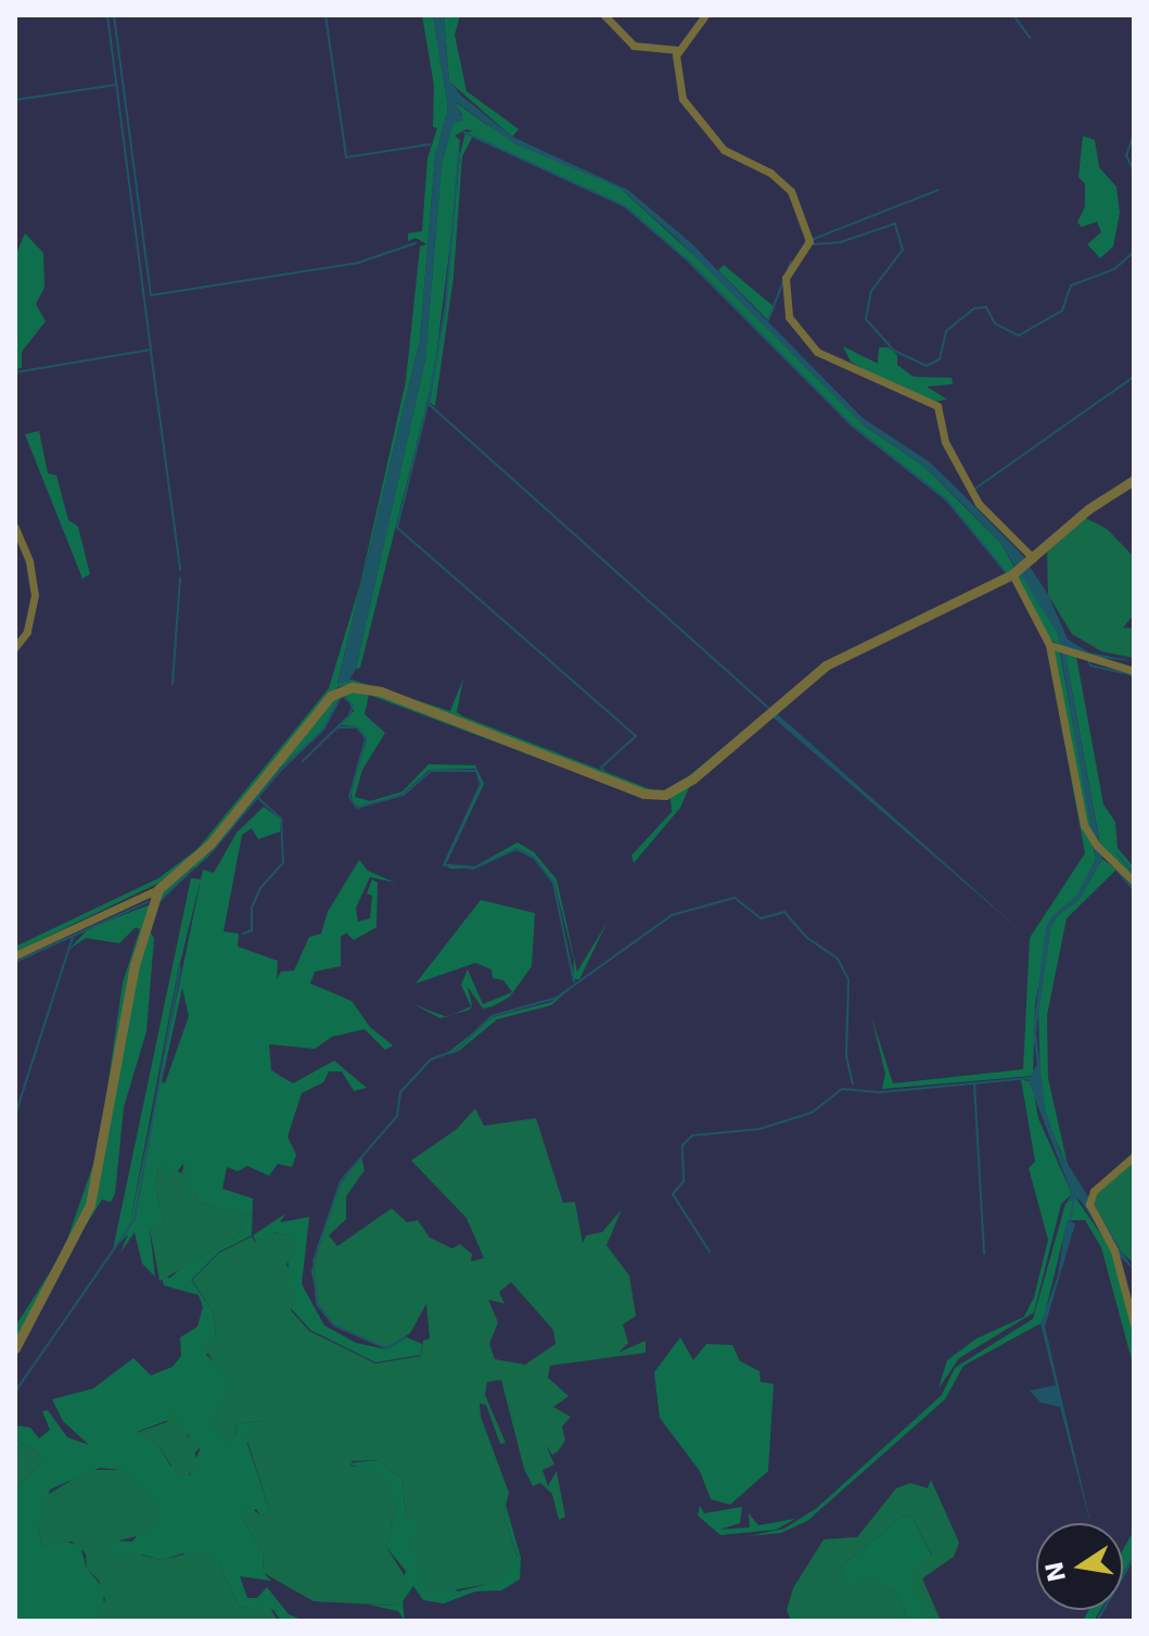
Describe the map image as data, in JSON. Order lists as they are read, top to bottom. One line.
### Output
{"north":"left"}
